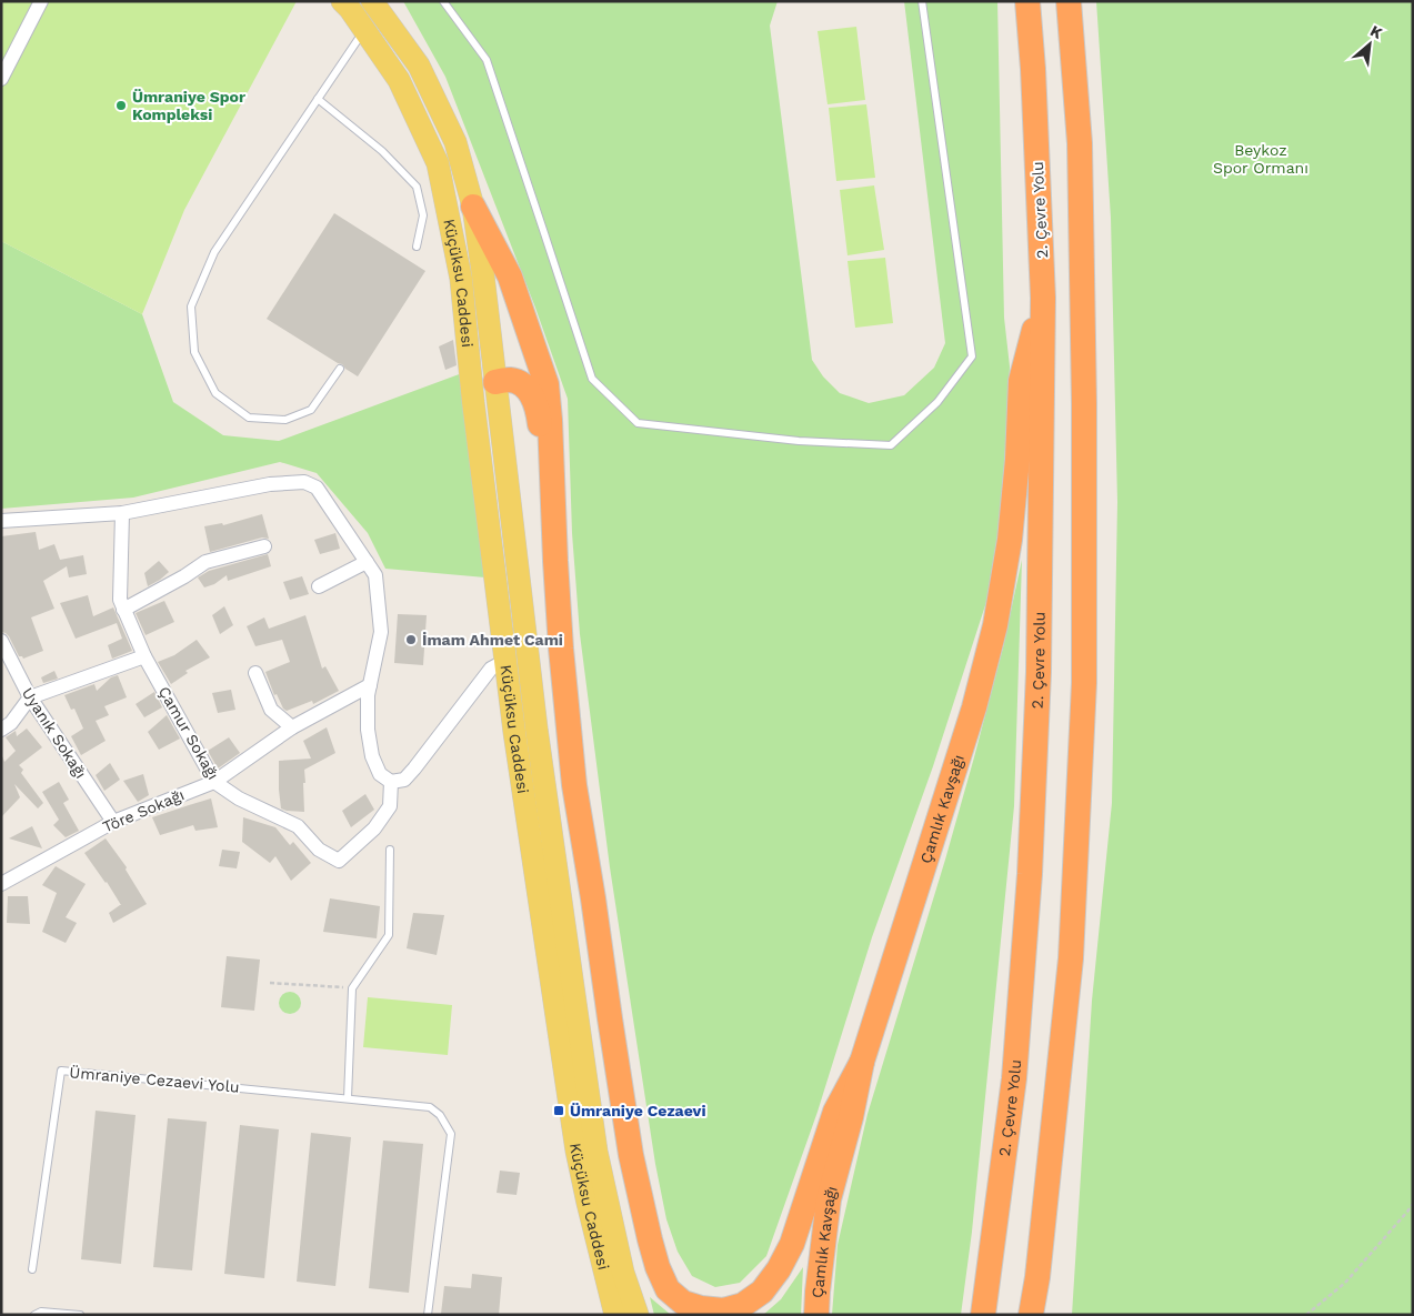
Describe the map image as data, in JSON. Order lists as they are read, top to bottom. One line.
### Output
{"streets":{"highway":["2. Çevre Yolu","Çamlık Kavşağı"],"main road":["Küçüksu Caddesi"],"street":["Uyanık Sokağı","Çamur Sokağı","Töre Sokağı"],"lane":["Ümraniye Cezaevi Yolu"]},"crossings":[["2. Çevre Yolu","Çamlık Kavşağı"],["Uyanık Sokağı","Töre Sokağı"],["Çamur Sokağı","Töre Sokağı"]],"parks":["Beykoz Spor Ormanı"],"places":{"other":["Ümraniye Spor Kompleksi","İmam Ahmet Cami"],"transit":["Ümraniye Cezaevi"]},"north":"top right"}
